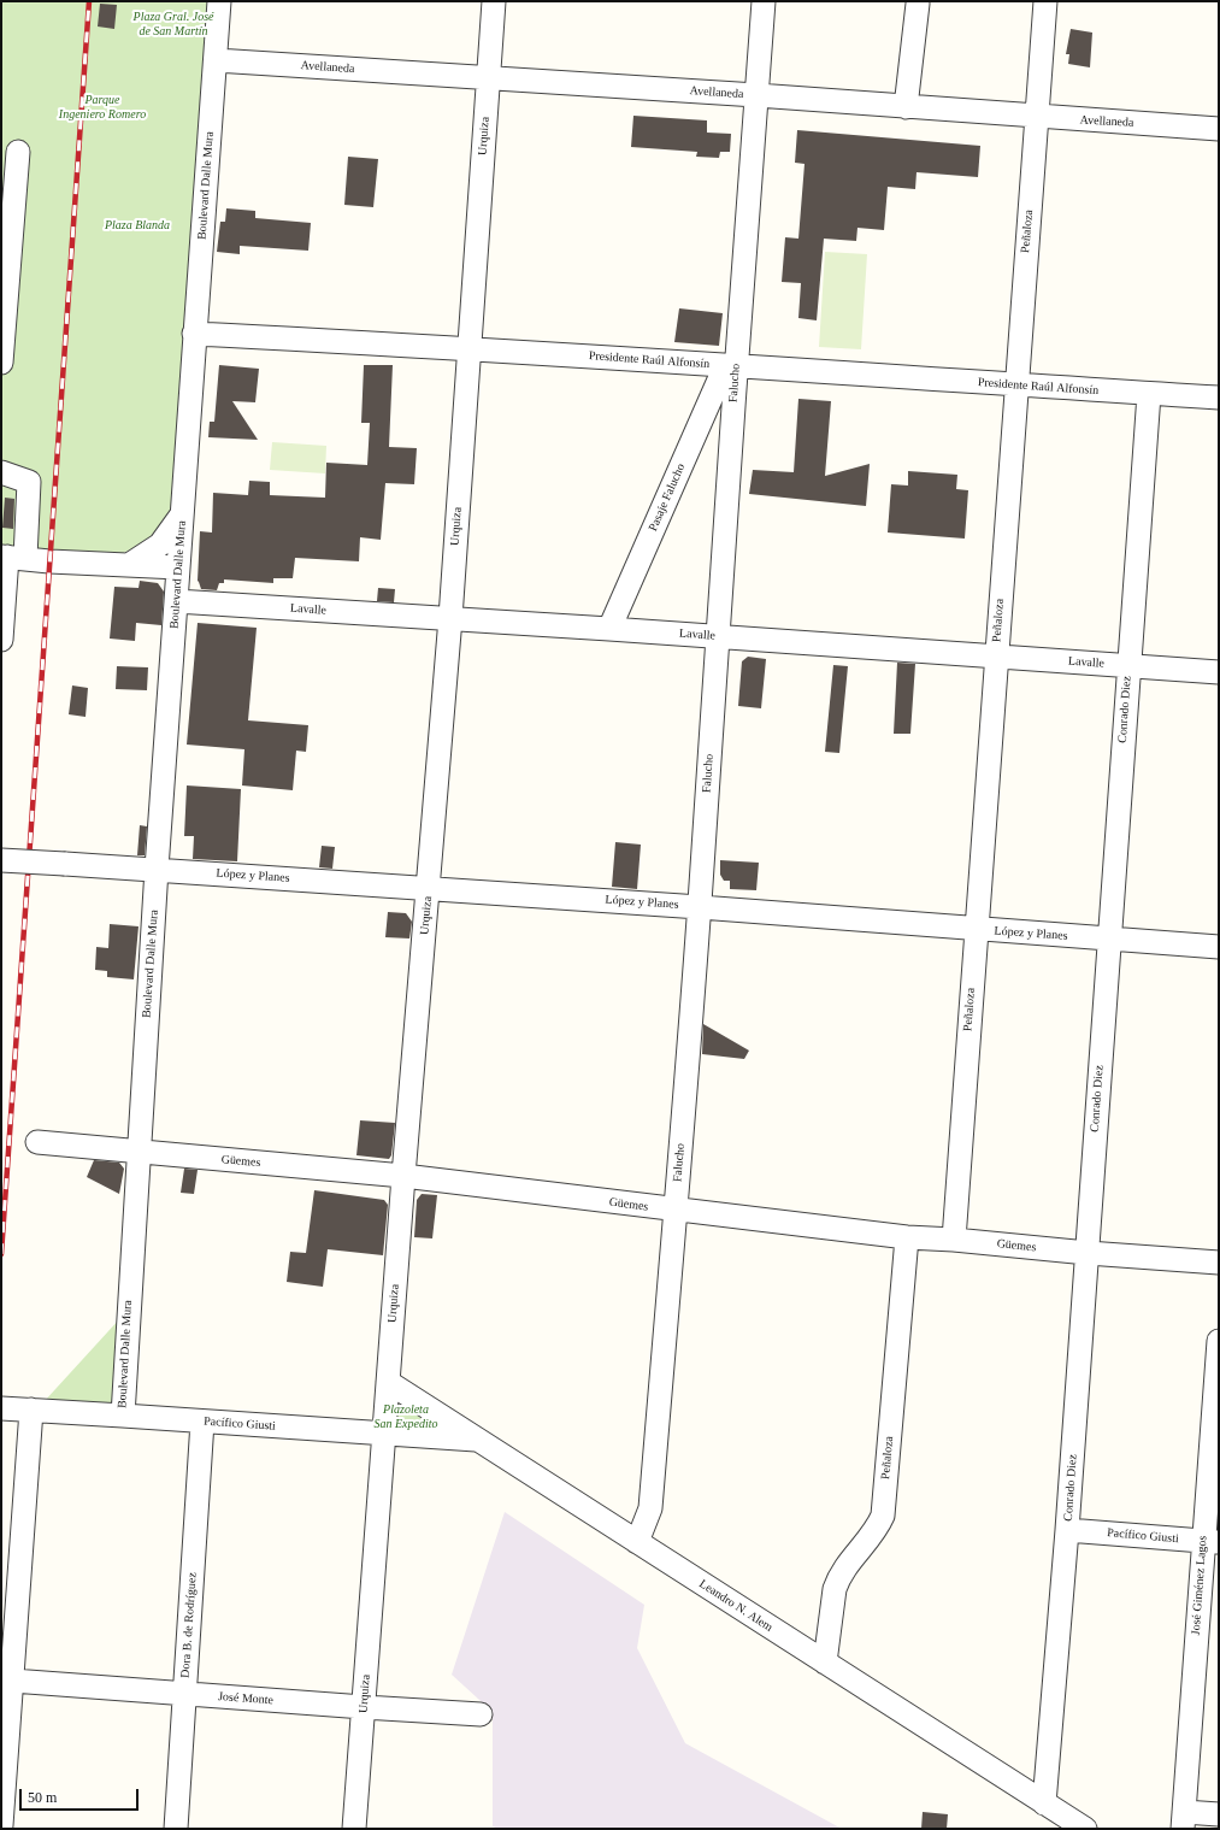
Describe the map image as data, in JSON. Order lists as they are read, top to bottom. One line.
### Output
{"streets":{"street":["Avellaneda","Urquiza","Boulevard Dalle Mura","Peñaloza","Presidente Raúl Alfonsín","Falucho","Pasaje Falucho","Lavalle","Conrado Diez","López y Planes","Güemes","Pacífico Giusti","José Giménez Lagos","Leandro N. Alem","Dora B. de Rodríguez","José Monte"]},"crossings":[["Avellaneda","Urquiza"],["Avellaneda","Boulevard Dalle Mura"],["Avellaneda","Peñaloza"],["Avellaneda","Falucho"],["Urquiza","Presidente Raúl Alfonsín"],["Urquiza","Lavalle"],["Urquiza","López y Planes"],["Urquiza","Güemes"],["Urquiza","Pacífico Giusti"],["Urquiza","Leandro N. Alem"],["Urquiza","José Monte"],["Boulevard Dalle Mura","Presidente Raúl Alfonsín"],["Boulevard Dalle Mura","Lavalle"],["Boulevard Dalle Mura","López y Planes"],["Boulevard Dalle Mura","Güemes"],["Boulevard Dalle Mura","Pacífico Giusti"],["Peñaloza","Presidente Raúl Alfonsín"],["Peñaloza","Lavalle"],["Peñaloza","López y Planes"],["Peñaloza","Güemes"],["Peñaloza","Leandro N. Alem"],["Presidente Raúl Alfonsín","Falucho"],["Presidente Raúl Alfonsín","Pasaje Falucho"],["Presidente Raúl Alfonsín","Conrado Diez"],["Falucho","Pasaje Falucho"],["Falucho","Lavalle"],["Falucho","López y Planes"],["Falucho","Güemes"],["Falucho","Leandro N. Alem"],["Pasaje Falucho","Lavalle"],["Lavalle","Conrado Diez"],["Conrado Diez","López y Planes"],["Conrado Diez","Güemes"],["Conrado Diez","Pacífico Giusti"],["Conrado Diez","Leandro N. Alem"],["Pacífico Giusti","José Giménez Lagos"],["Pacífico Giusti","Leandro N. Alem"],["Pacífico Giusti","Dora B. de Rodríguez"],["Dora B. de Rodríguez","José Monte"]],"parks":["Plaza Gral. José de San Martín","Parque Ingeniero Romero","Plaza Blanda","Plazoleta San Expedito"],"scale_bar":"50 m"}
